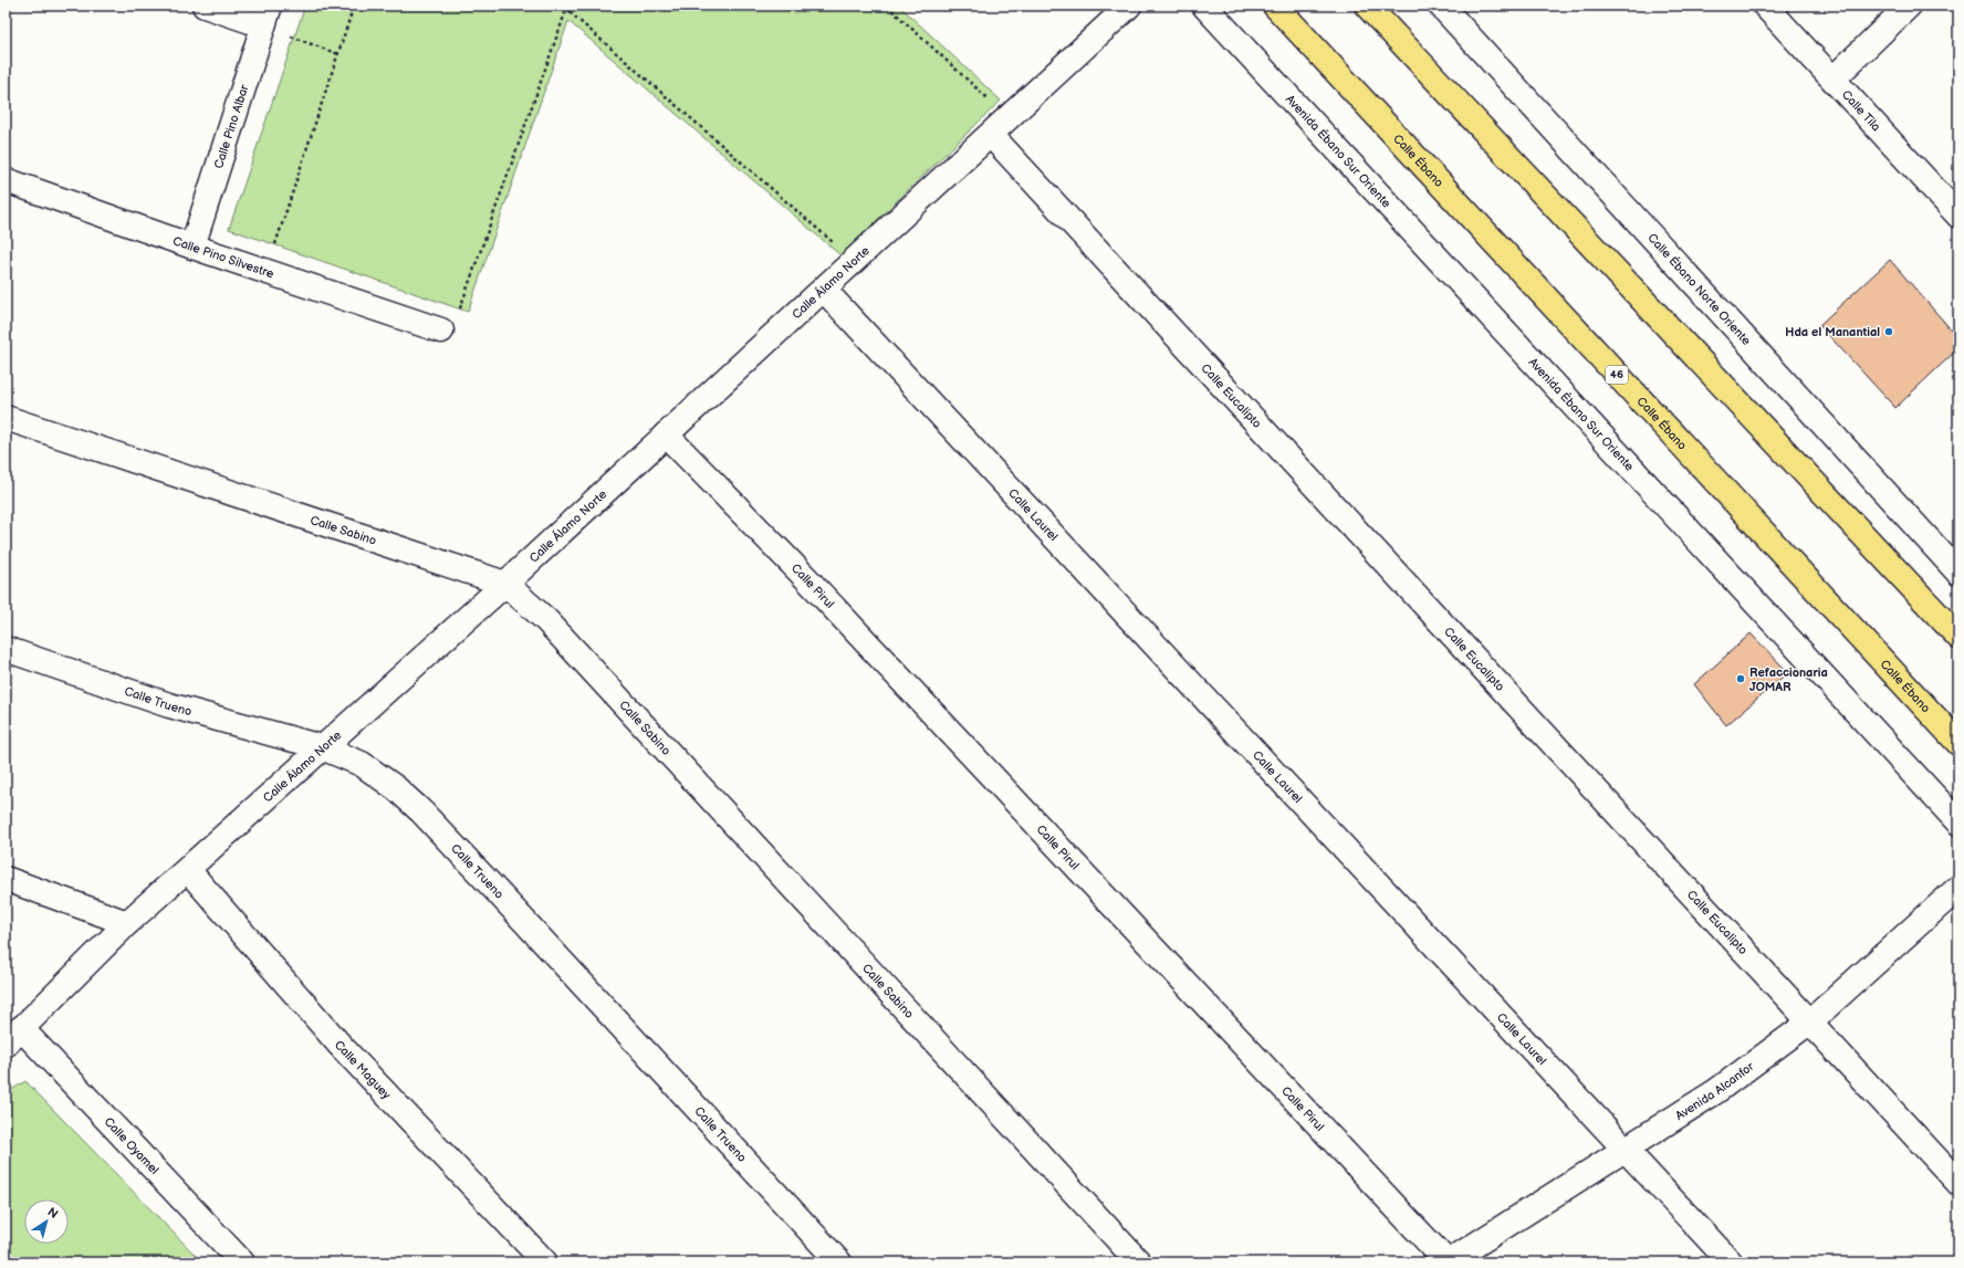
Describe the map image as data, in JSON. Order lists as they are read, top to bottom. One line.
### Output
{"streets":{"main road":["Calle Ébano","46"],"street":["Calle Tila","Calle Pino Albar","Avenida Ébano Sur Oriente","Calle Pino Silvestre","Calle Álamo Norte","Calle Ébano Norte Oriente","Calle Eucalipto","Calle Laurel","Calle Sabino","Calle Pirul","Calle Trueno","Calle Maguey","Avenida Alcanfor","Calle Oyamel"]},"crossings":[["Calle Pino Albar","Calle Pino Silvestre"],["Calle Álamo Norte","Calle Eucalipto"],["Calle Álamo Norte","Calle Laurel"],["Calle Álamo Norte","Calle Sabino"],["Calle Álamo Norte","Calle Pirul"],["Calle Álamo Norte","Calle Trueno"],["Calle Álamo Norte","Calle Maguey"],["Calle Álamo Norte","Calle Oyamel"],["Calle Eucalipto","Avenida Alcanfor"],["Calle Laurel","Avenida Alcanfor"],["Calle Pirul","Avenida Alcanfor"]],"places":["Hda el Manantial","Refaccionaria JOMAR"],"north":"top right"}
